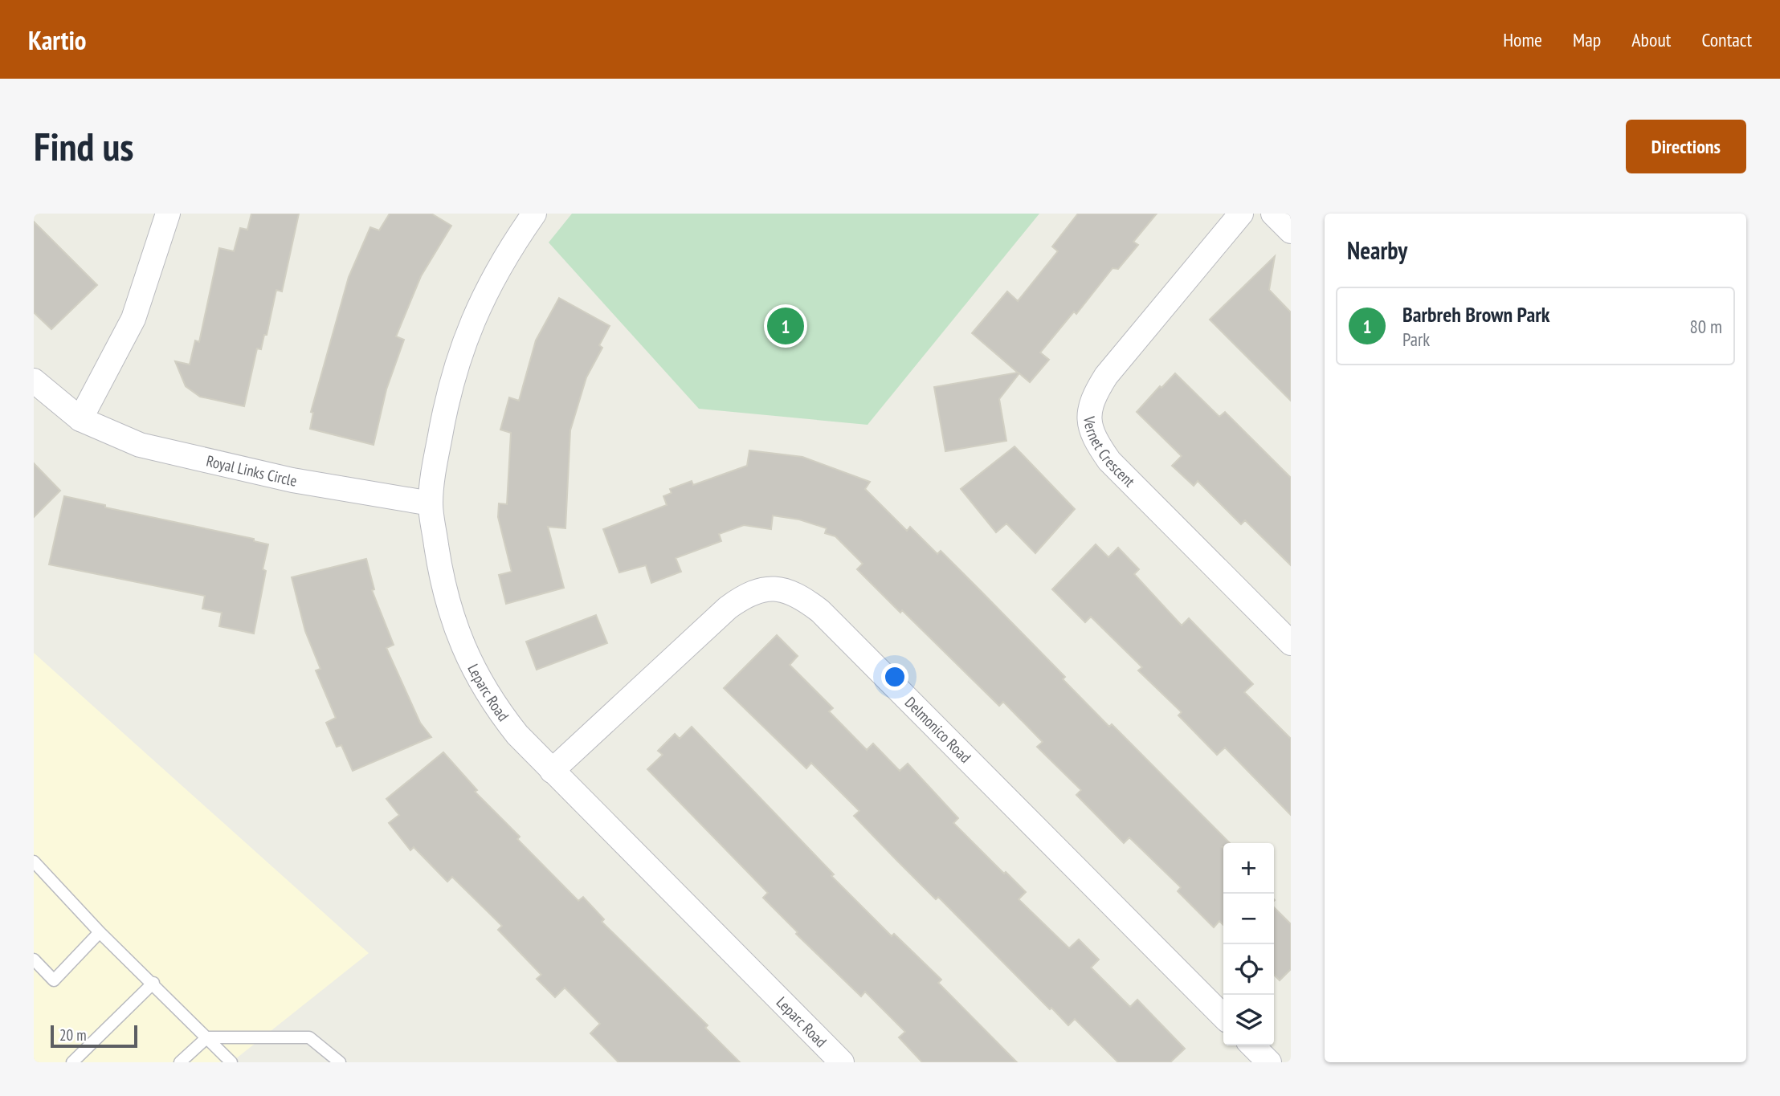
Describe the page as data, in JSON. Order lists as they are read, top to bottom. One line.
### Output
{"streets":{"street":["Vernet Crescent","Royal Links Circle","Leparc Road","Delmonico Road"]},"crossings":[["Royal Links Circle","Leparc Road"],["Leparc Road","Delmonico Road"]],"scale_bar":"20 m","page":{"header":"Kartio","nav":["Home","Map","About","Contact"],"buttons":"Directions","title":"Find us","heading":"Nearby","list":[{"mark":"1","name":"Barbreh Brown Park","note":"Park","value":"80 m"}],"pins":"1","map_buttons":["+","−"],"scale":"20 m"}}
